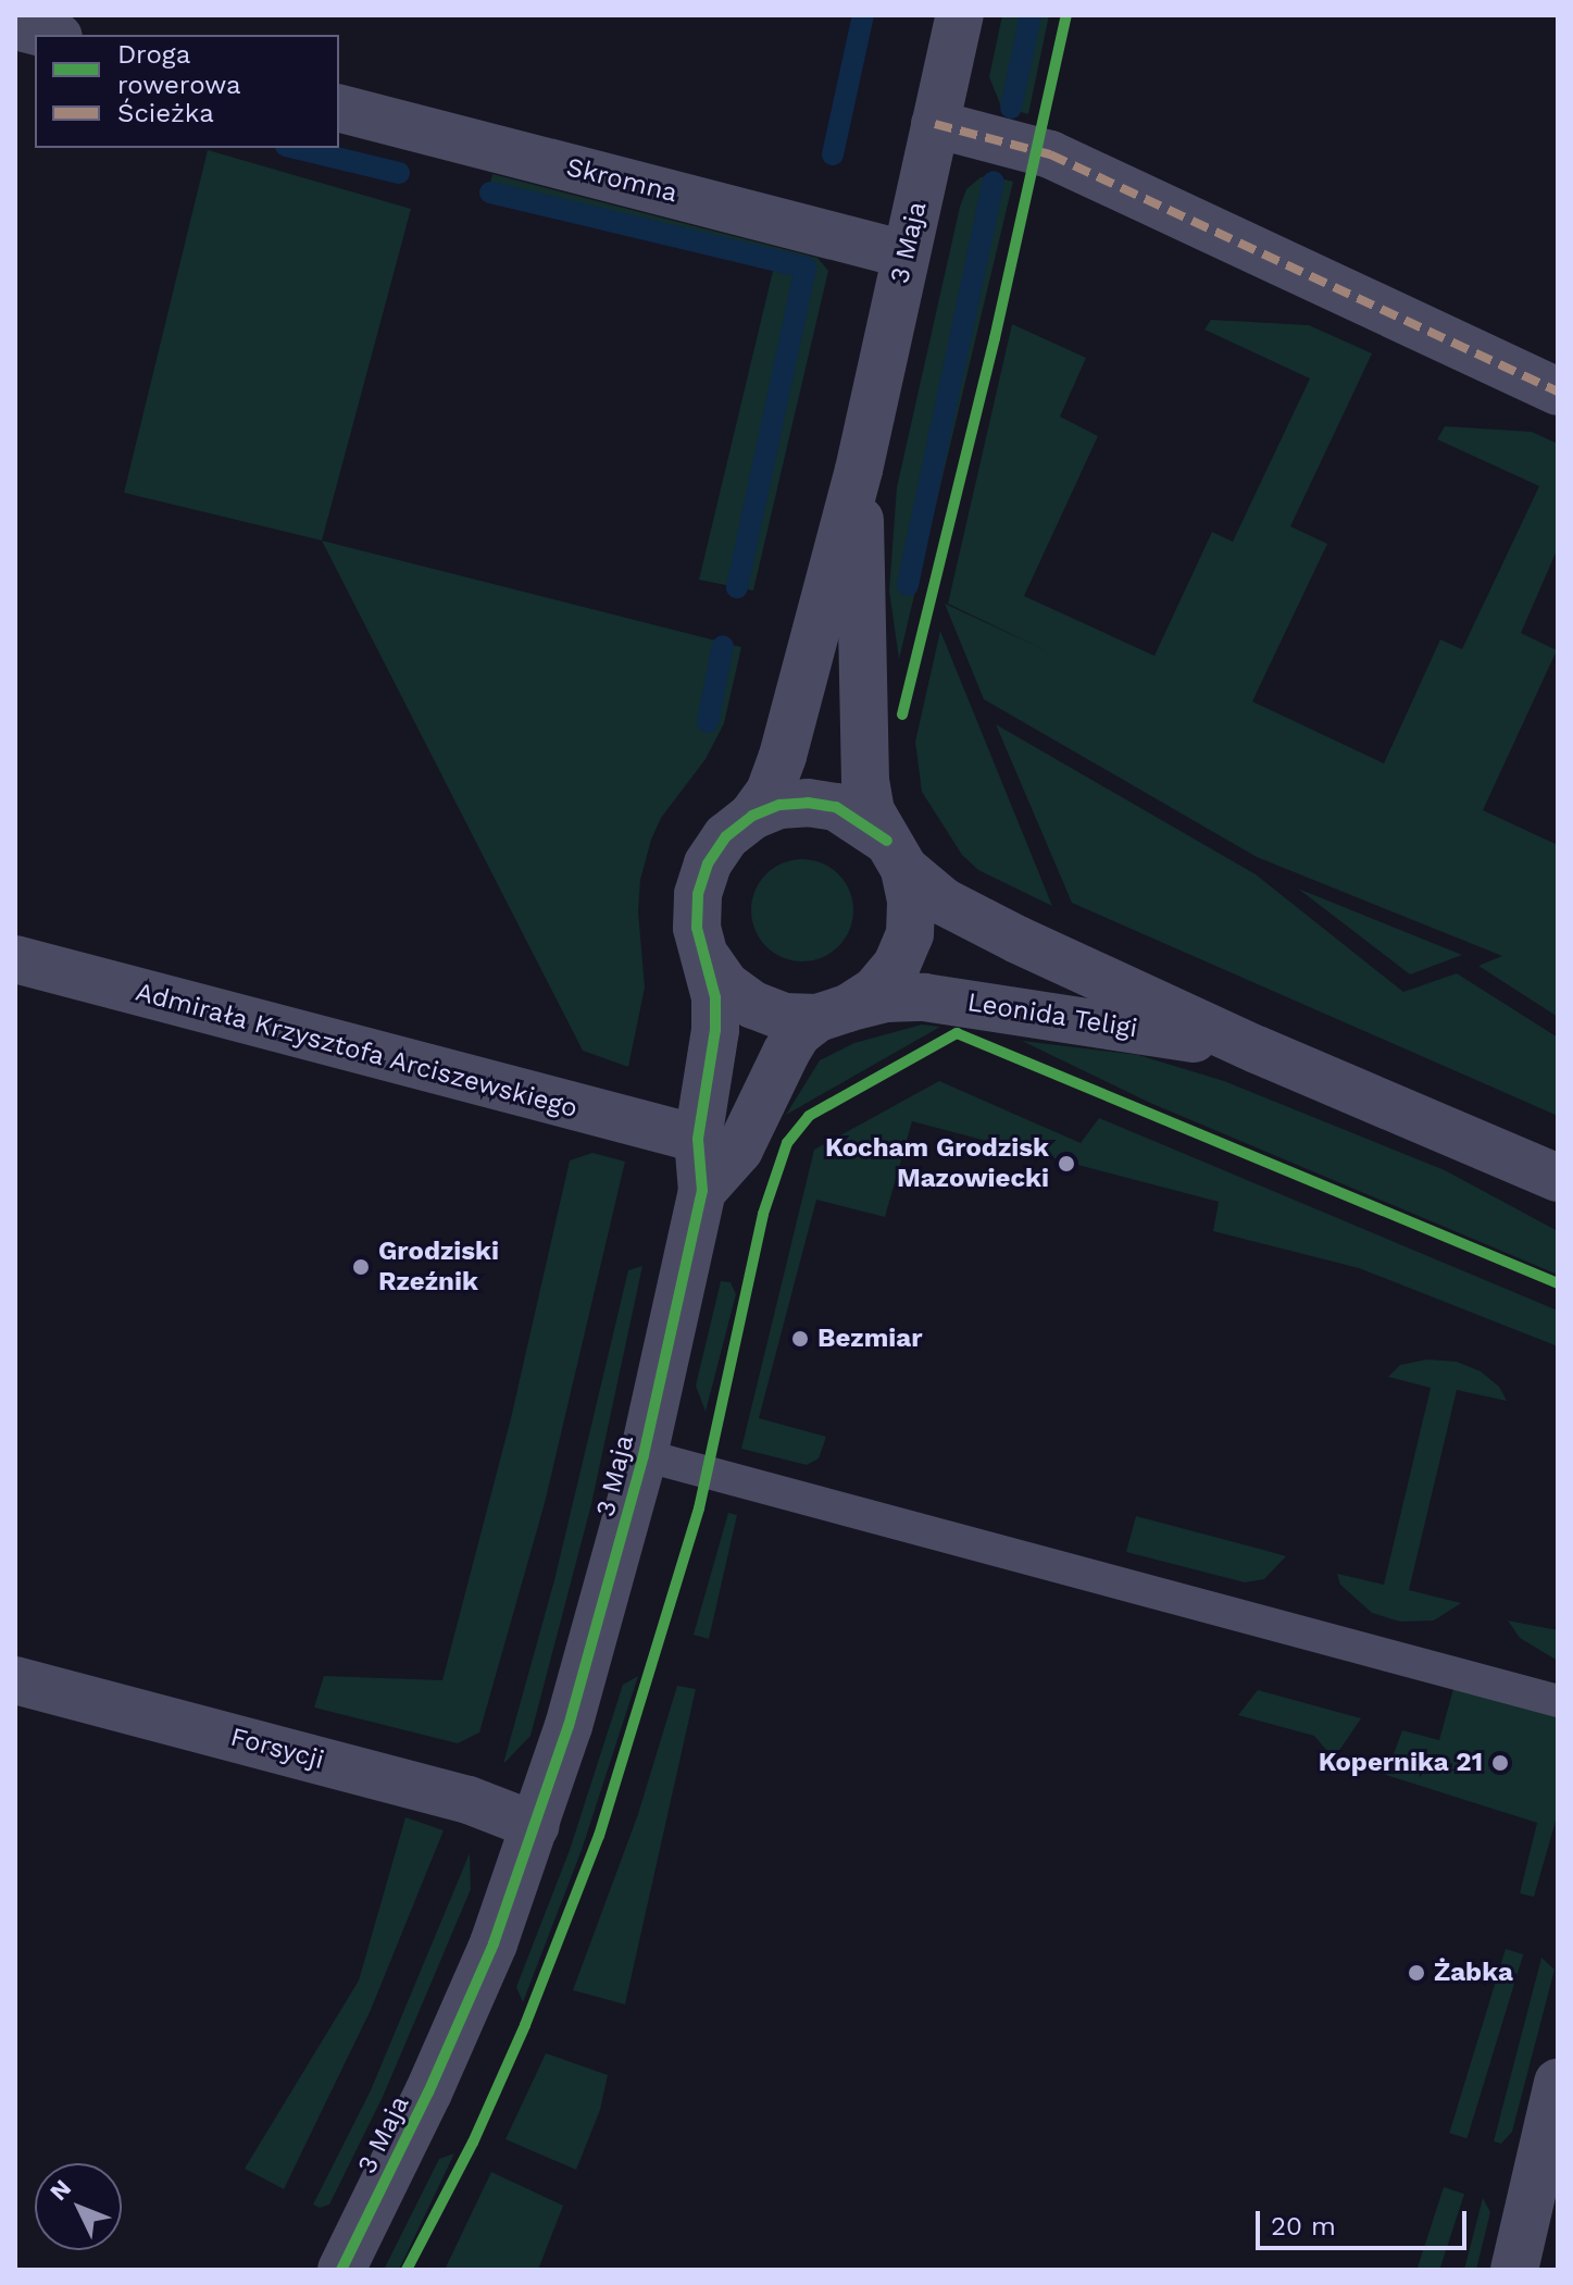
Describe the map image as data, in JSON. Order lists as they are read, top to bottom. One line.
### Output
{"streets":{"street":["Skromna","3 Maja","Leonida Teligi","Admirała Krzysztofa Arciszewskiego","Forsycji"]},"crossings":[["Skromna","3 Maja"],["3 Maja","Leonida Teligi"],["3 Maja","Admirała Krzysztofa Arciszewskiego"],["3 Maja","Forsycji"]],"places":["Kocham Grodzisk Mazowiecki","Grodziski Rzeźnik","Bezmiar","Kopernika 21","Żabka"],"legend":["Droga rowerowa","Ścieżka"],"scale_bar":"20 m","north":"top left"}
